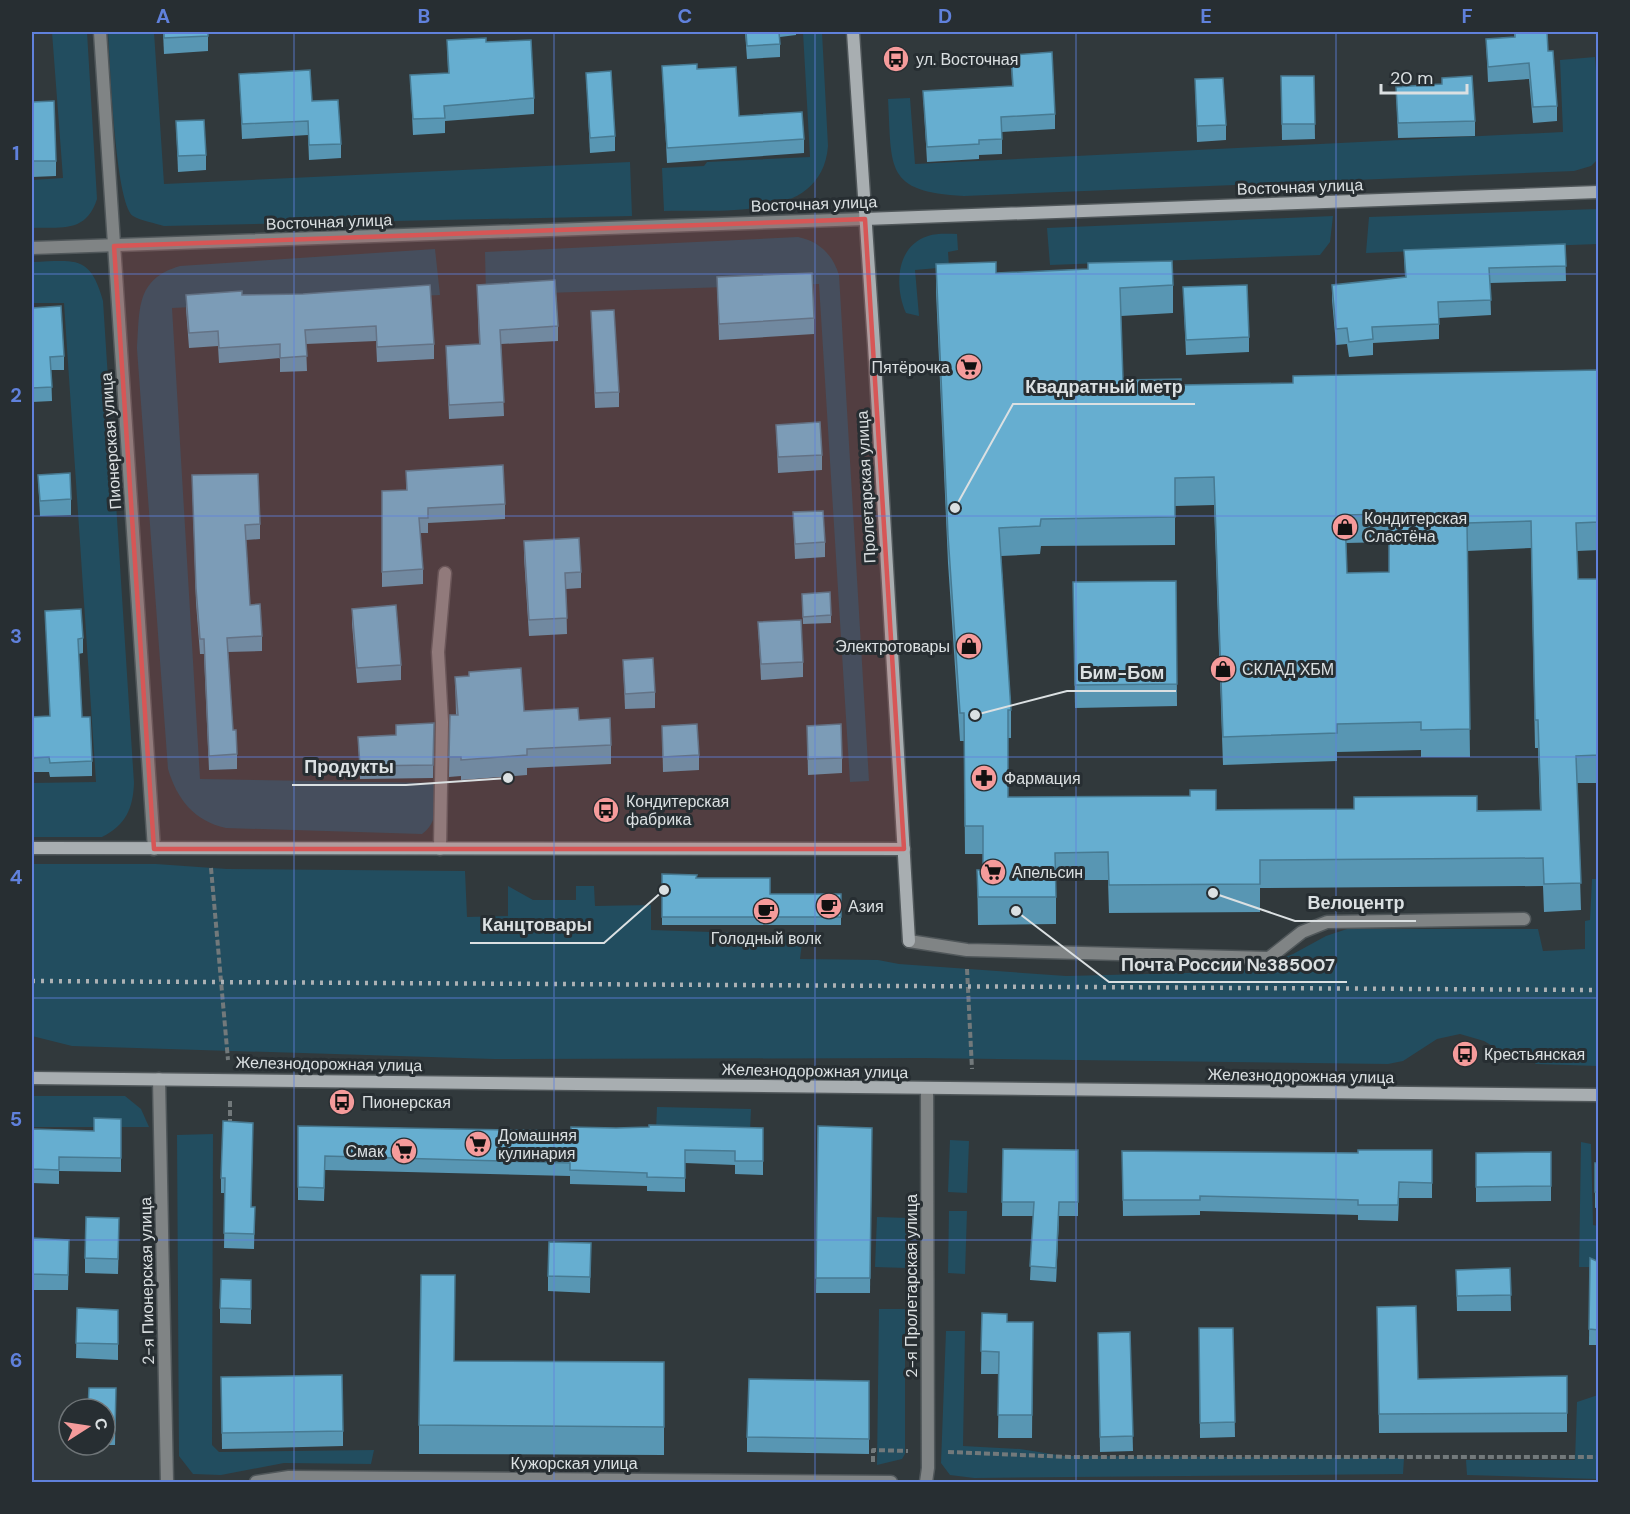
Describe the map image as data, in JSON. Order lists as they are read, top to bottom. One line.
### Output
{"streets":{"street":["Восточная улица","Пионерская улица","Пролетарская улица","Железнодорожная улица","2-я Пионерская улица","2-я Пролетарская улица","Кужорская улица"]},"crossings":[["Восточная улица","Пионерская улица"],["Восточная улица","Пролетарская улица"],["Железнодорожная улица","2-я Пионерская улица"],["Железнодорожная улица","2-я Пролетарская улица"]],"places":{"bus stop":["ул. Восточная","Кондитерская фабрика","Крестьянская","Пионерская"],"supermarket":["Пятёрочка","Апельсин","Домашняя кулинария","Смак"],"other":["Квадратный метр","Бим-Бом","Продукты","Канцтовары","Велоцентр","Почта России №385007"],"shop":["Кондитерская Сластёна","Электротовары","СКЛАД ХБМ"],"pharmacy":["Фармация"],"cafe":["Азия","Голодный волк"]},"scale_bar":"20 m","north":"right","grid":{"columns":["A","B","C","D","E","F"],"rows":["1","2","3","4","5","6"]}}
